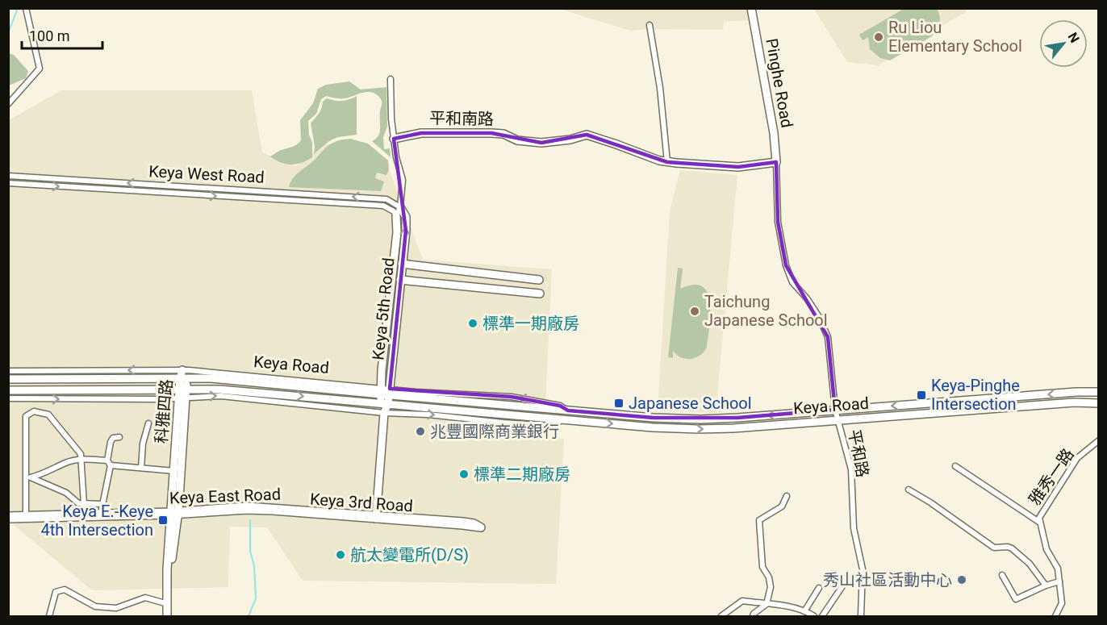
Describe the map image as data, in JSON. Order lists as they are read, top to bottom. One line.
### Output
{"streets":{"street":["Pinghe Road","平和南路","Keya West Road","Keya 5th Road","Keya Road","科雅四路","平和路","雅秀一路","Keya East Road","Keya 3rd Road"]},"crossings":[["Pinghe Road","平和南路"],["Pinghe Road","平和路"],["平和南路","平和路"],["Keya West Road","Keya 5th Road"],["Keya 5th Road","Keya Road"],["Keya 5th Road","Keya 3rd Road"],["Keya Road","科雅四路"],["Keya Road","平和路"],["科雅四路","Keya East Road"],["科雅四路","Keya 3rd Road"],["Keya East Road","Keya 3rd Road"]],"places":{"other":["Ru Liou Elementary School","Taichung Japanese School","標準一期廠房","兆豐國際商業銀行","標準二期廠房","航太變電所(D/S)","秀山社區活動中心"],"transit":["Keya-Pinghe Intersection","Japanese School","Keya E.-Keye 4th Intersection"]},"scale_bar":"100 m","north":"top right"}
